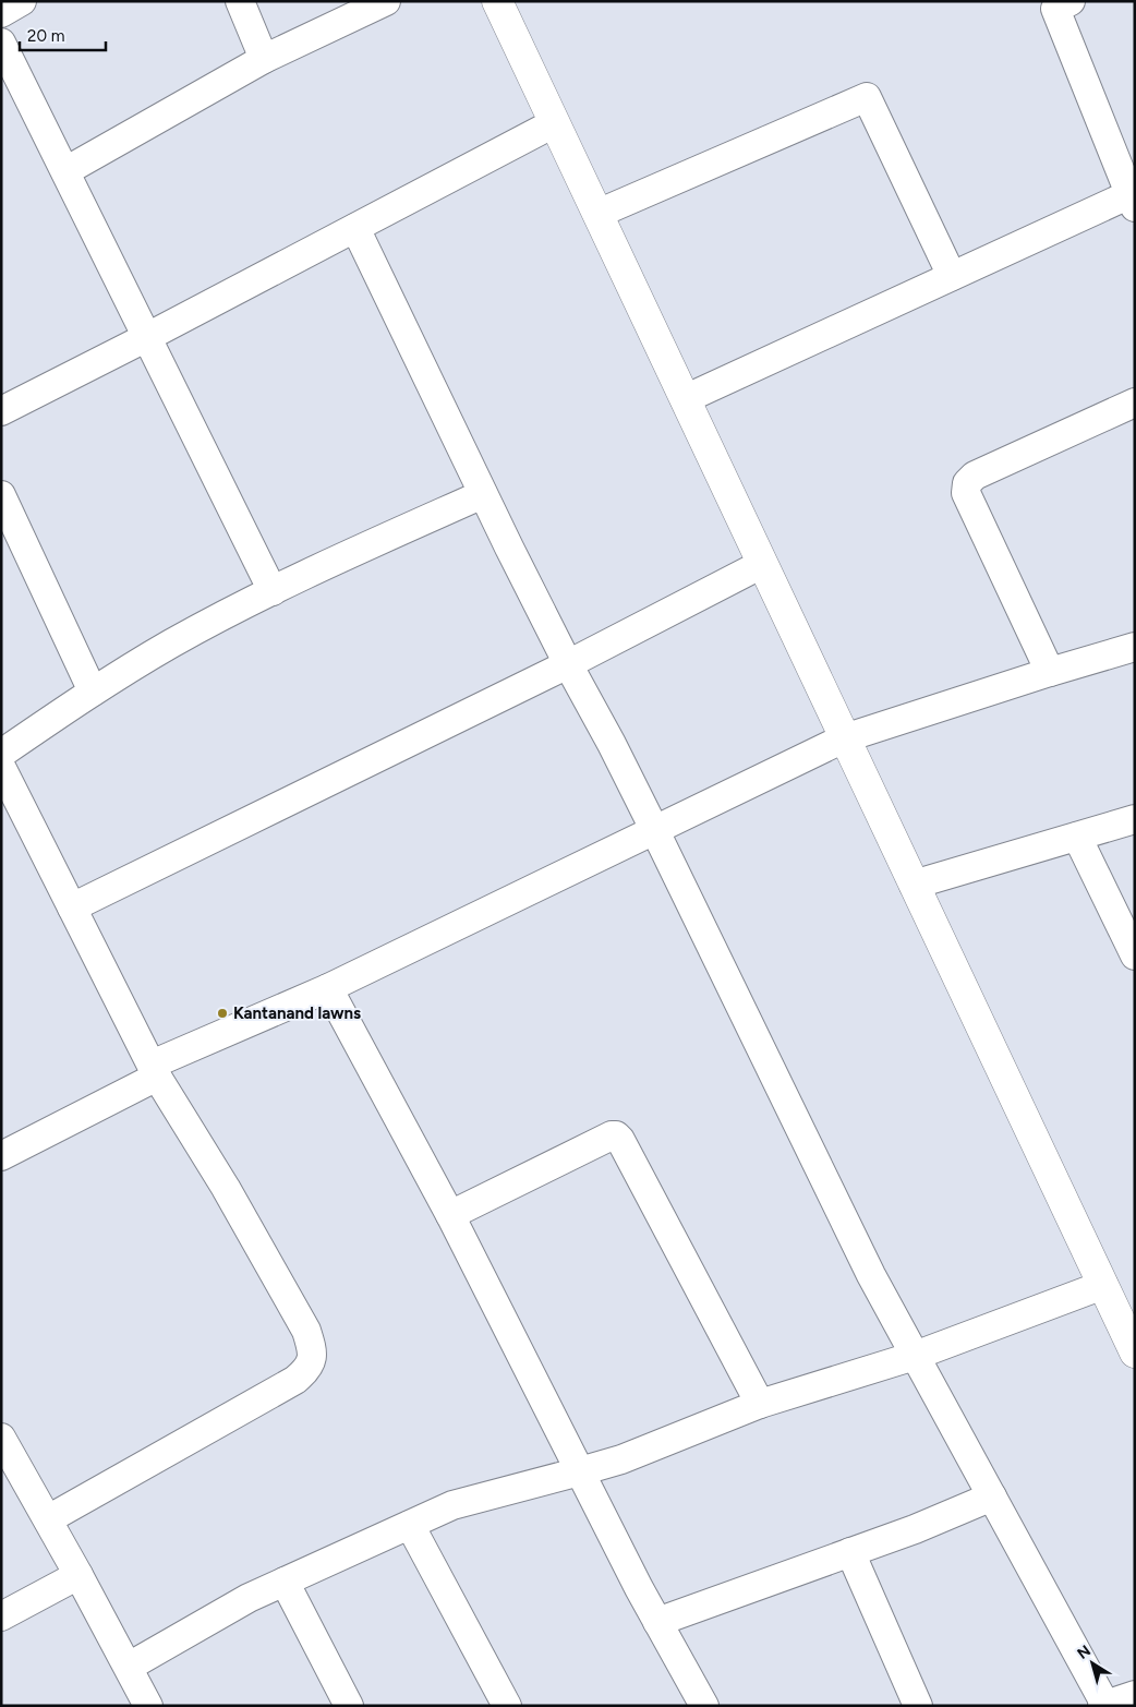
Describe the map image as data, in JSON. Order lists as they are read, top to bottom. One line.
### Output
{"places":["Kantanand lawns"],"scale_bar":"20 m","north":"top left"}
